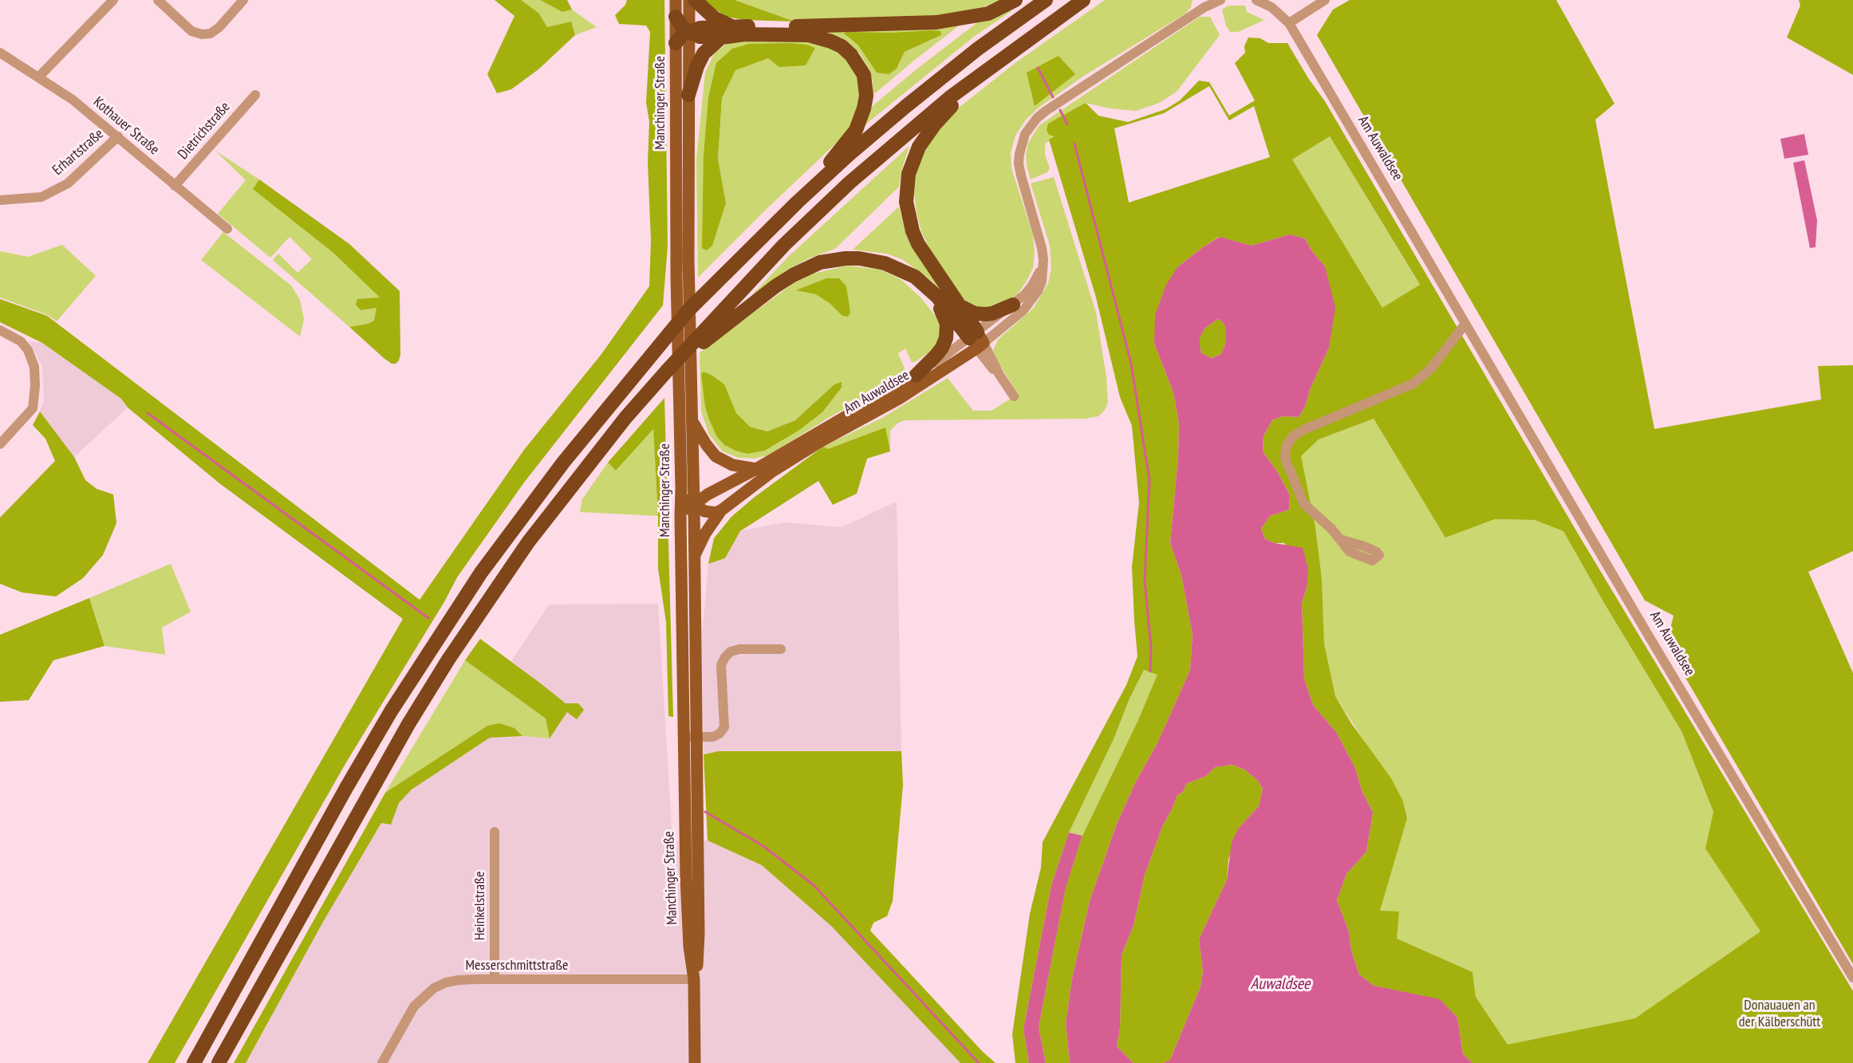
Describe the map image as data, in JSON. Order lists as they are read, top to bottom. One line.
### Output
{"streets":{"main road":["Manchinger Straße","Am Auwaldsee"],"street":["Kothauer Straße","Dietrichstraße","Erhartstraße","Heinkelstraße","Messerschmittstraße"]},"crossings":[["Manchinger Straße","Am Auwaldsee"],["Manchinger Straße","Messerschmittstraße"],["Kothauer Straße","Dietrichstraße"],["Kothauer Straße","Erhartstraße"],["Heinkelstraße","Messerschmittstraße"]],"water":["Auwaldsee"],"parks":["Donauauen an der Kälberschütt"]}
